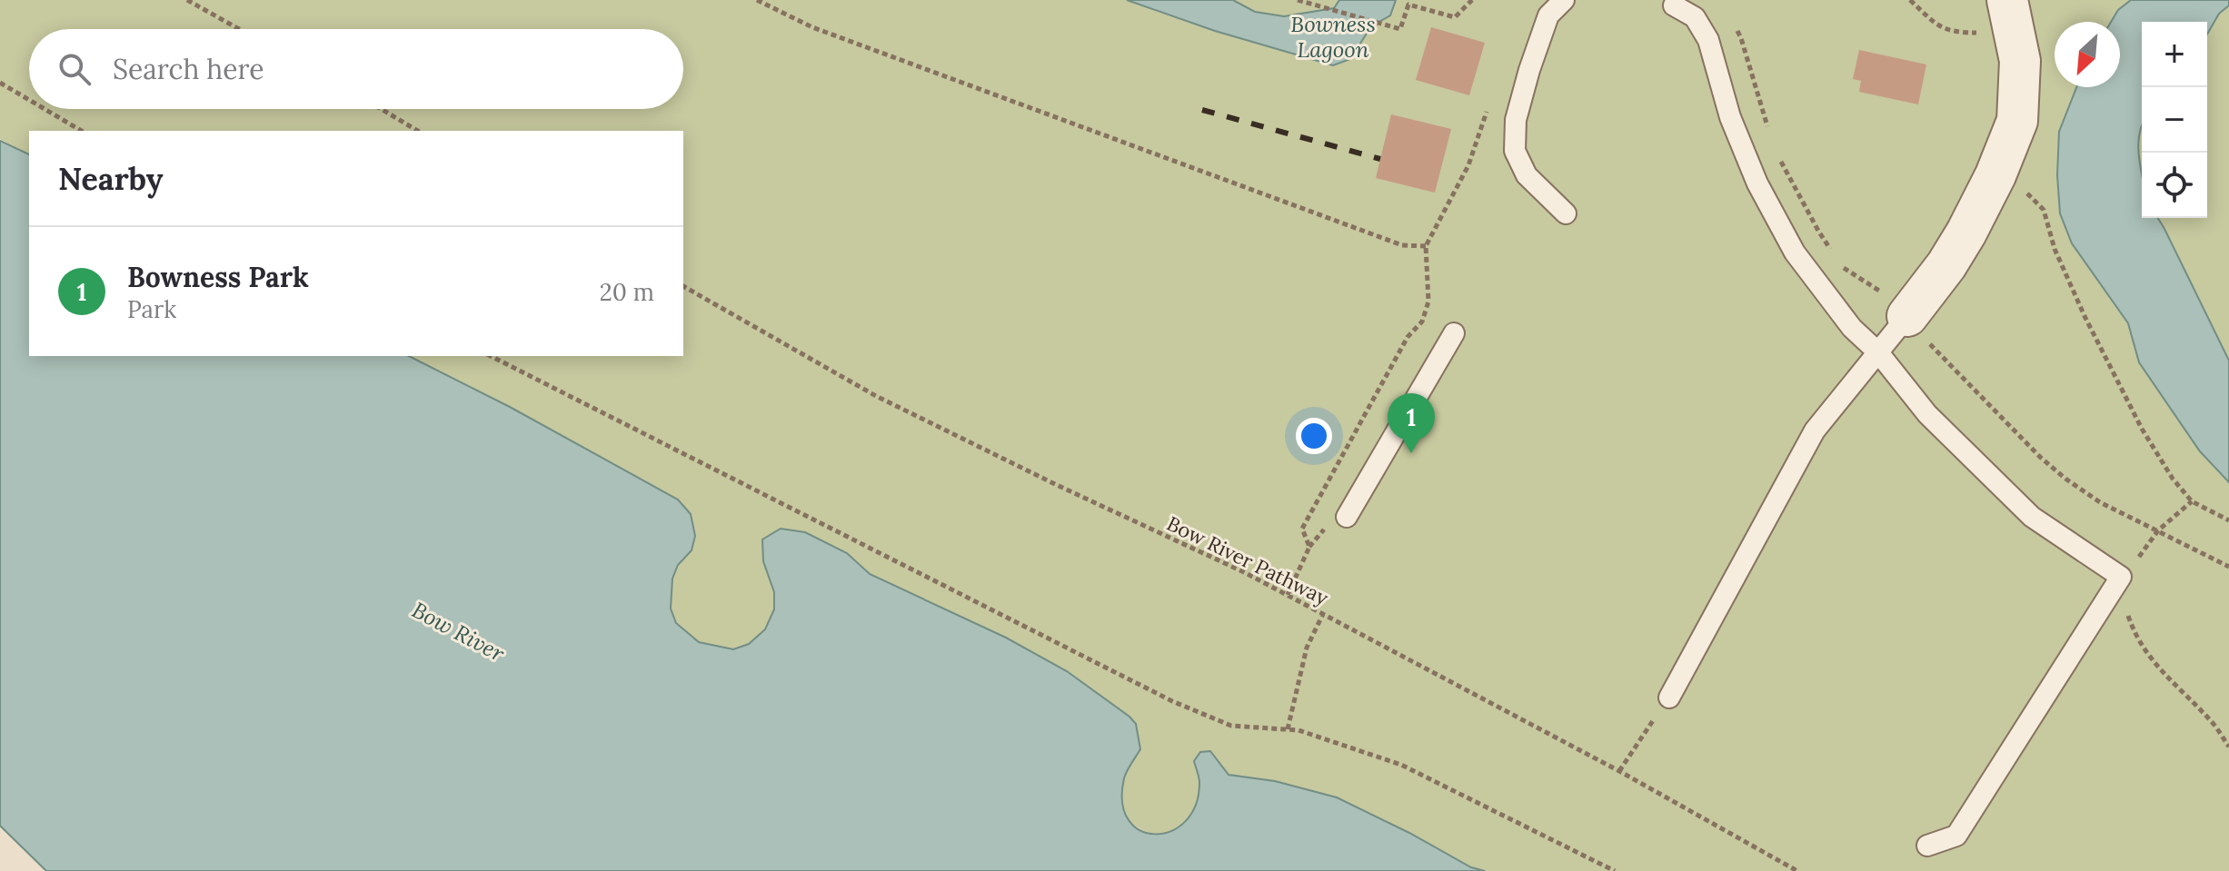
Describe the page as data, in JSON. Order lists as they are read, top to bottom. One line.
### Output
{"streets":{"path":["Bow River Pathway"]},"water":["Bowness Lagoon","Bow River"],"north":"bottom left","page":{"map_buttons":["+","−"],"search":"Search here","heading":"Nearby","list":[{"mark":"1","name":"Bowness Park","note":"Park","value":"20 m"}],"pins":"1"}}
